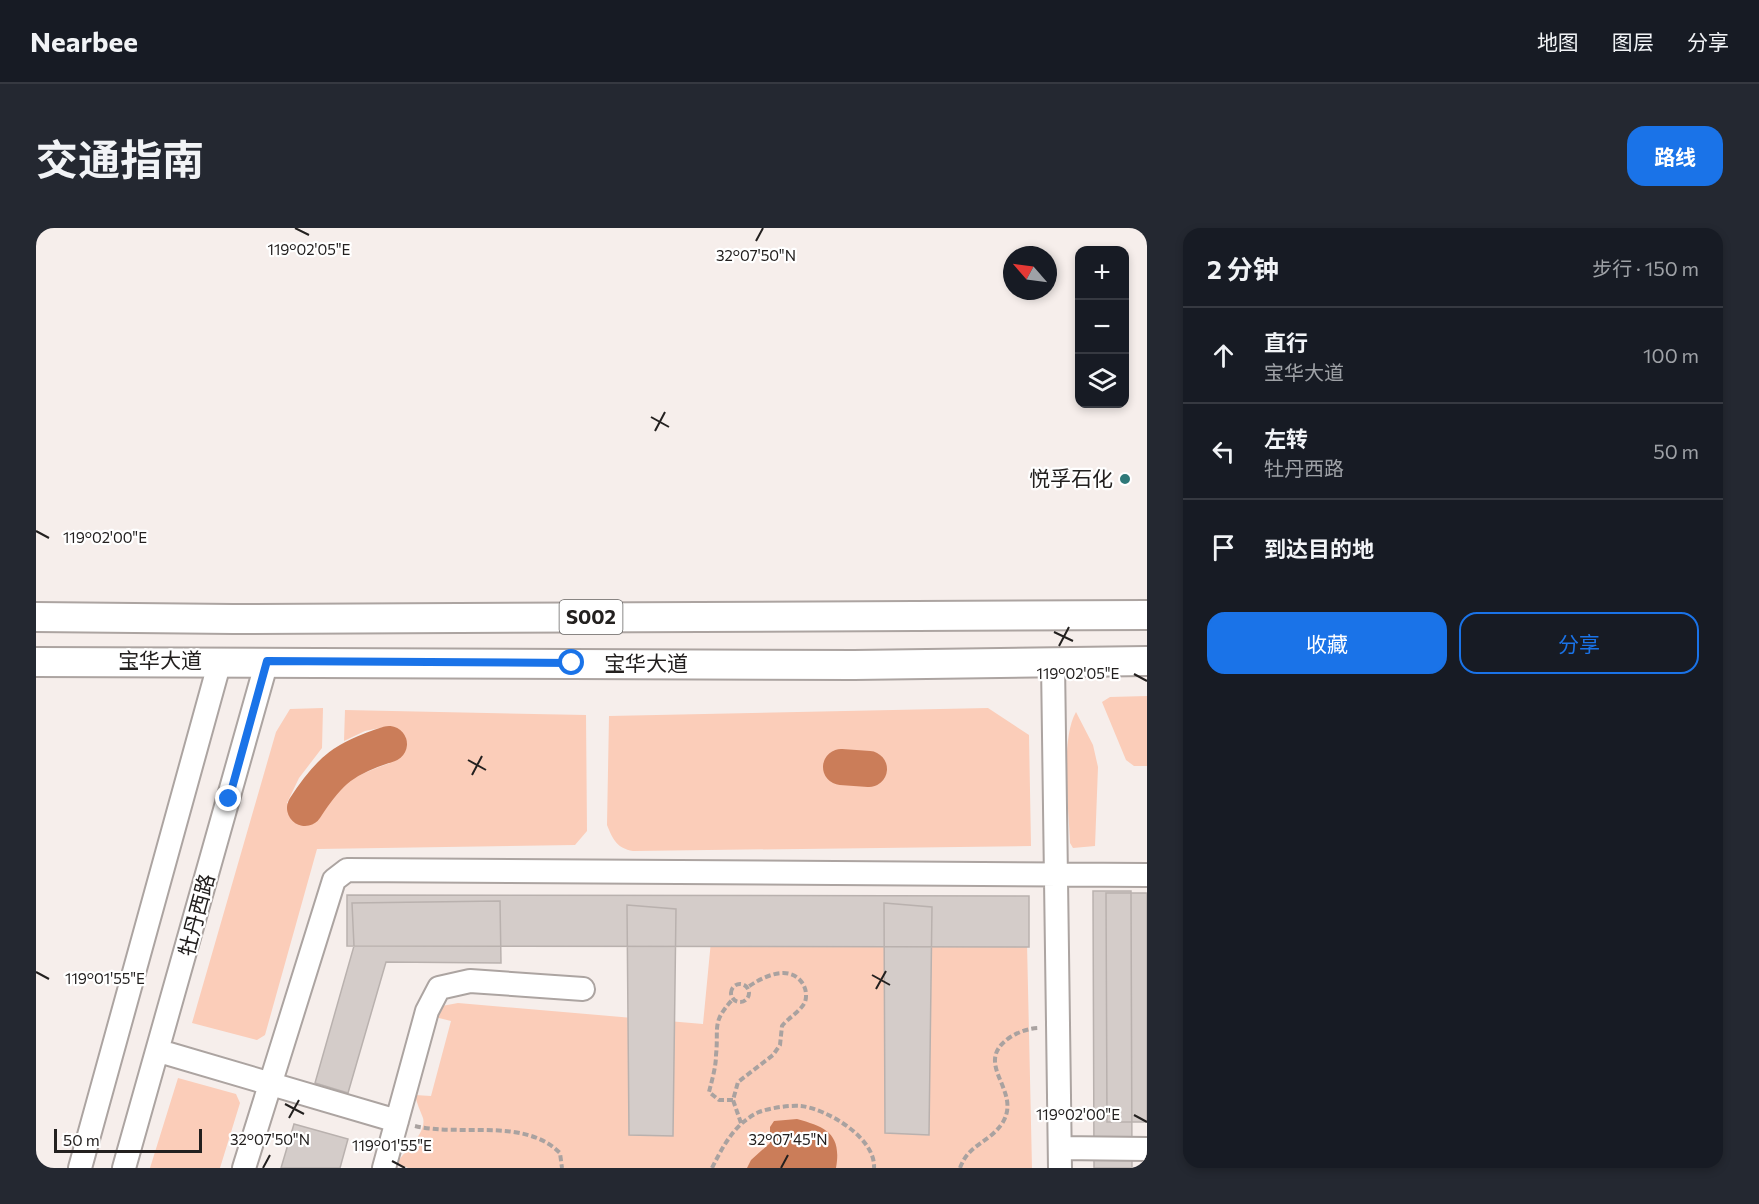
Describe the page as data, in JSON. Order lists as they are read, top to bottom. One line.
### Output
{"streets":{"main road":["S002","宝华大道"],"street":["牡丹西路"]},"crossings":[["宝华大道","牡丹西路"]],"places":["悦孚石化"],"scale_bar":"50 m","north":"top left","page":{"header":"Nearbee","nav":["地图","图层","分享"],"title":"交通指南","buttons":["路线",["收藏","分享"]],"heading":["2 分钟","步行 · 150 m"],"map_buttons":["+","−"],"list":[["直行","宝华大道","100 m"],["左转","牡丹西路","50 m"],"到达目的地"],"scale":"50 m"},"coordinates":["119°02'05\"E","32°07'50\"N","119°02'00\"E","119°01'55\"E","32°07'45\"N"]}
